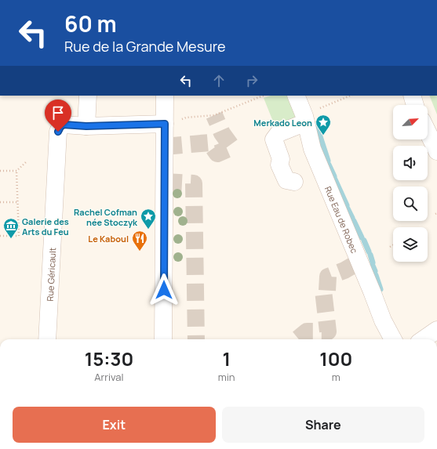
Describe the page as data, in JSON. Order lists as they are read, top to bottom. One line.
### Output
{"streets":{"street":["Rue Eau de Robec","Rue Géricault"]},"places":{"place":["Merkado Leon","Rachel Cofman née Stoczyk"],"museum":["Galerie des Arts du Feu"],"restaurant":["Le Kaboul"]},"north":"top right","page":{"turn":["60 m","Rue de la Grande Mesure"],"eta":["15:30","Arrival","1","min","100","m"],"buttons":["Exit","Share"]}}
